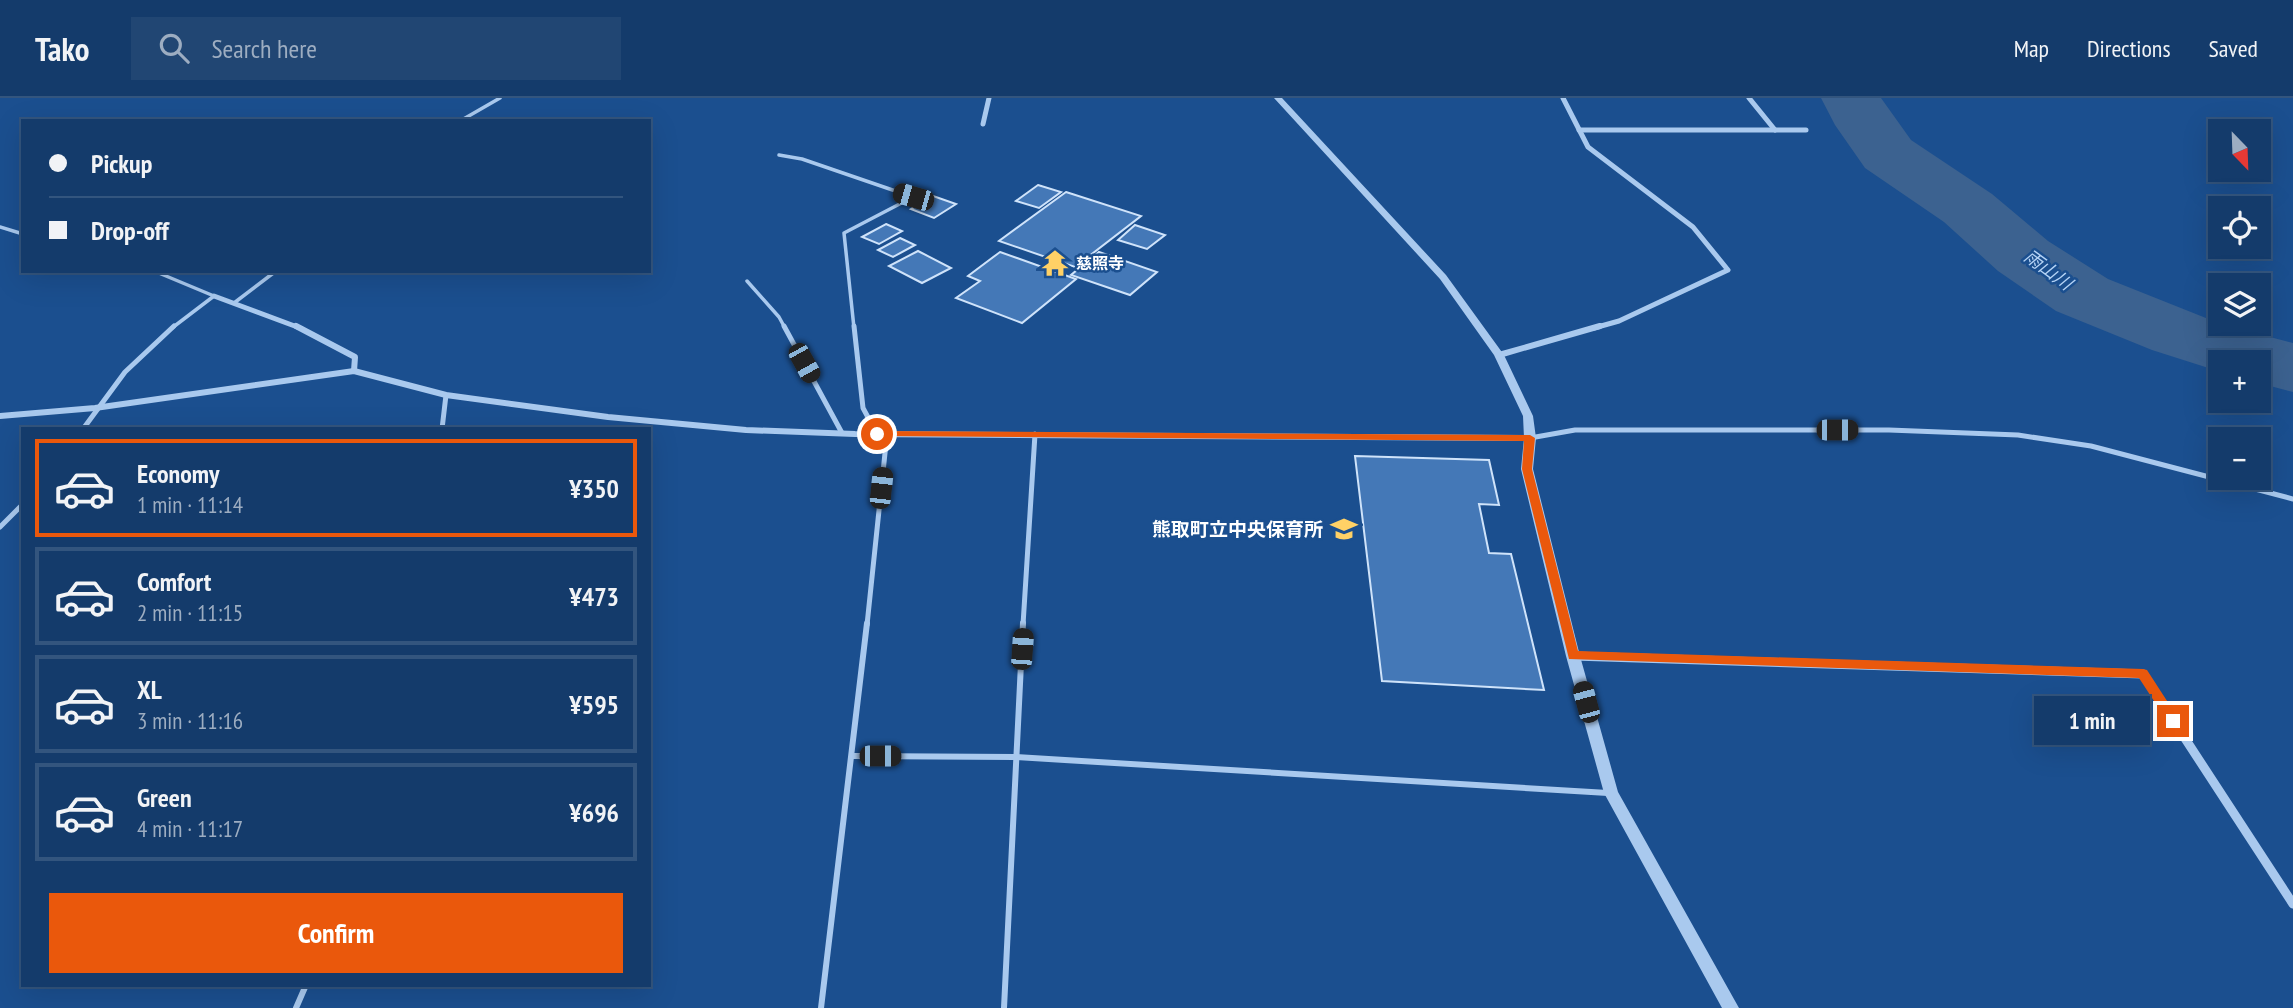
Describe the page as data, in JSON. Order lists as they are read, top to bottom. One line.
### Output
{"water":["雨山川"],"places":{"temple":["慈照寺"],"school or university":["熊取町立中央保育所"]},"north":"bottom right","page":{"header":"Tako","search":"Search here","nav":["Map","Directions","Saved"],"map_buttons":["+","−"],"banner":["Pickup","Drop-off"],"list":[{"name":"Economy","note":"1 min · 11:14","value":"¥350"},{"name":"Comfort","note":"2 min · 11:15","value":"¥473"},{"name":"XL","note":"3 min · 11:16","value":"¥595"},{"name":"Green","note":"4 min · 11:17","value":"¥696"}],"bubble":"1 min","buttons":"Confirm"}}
